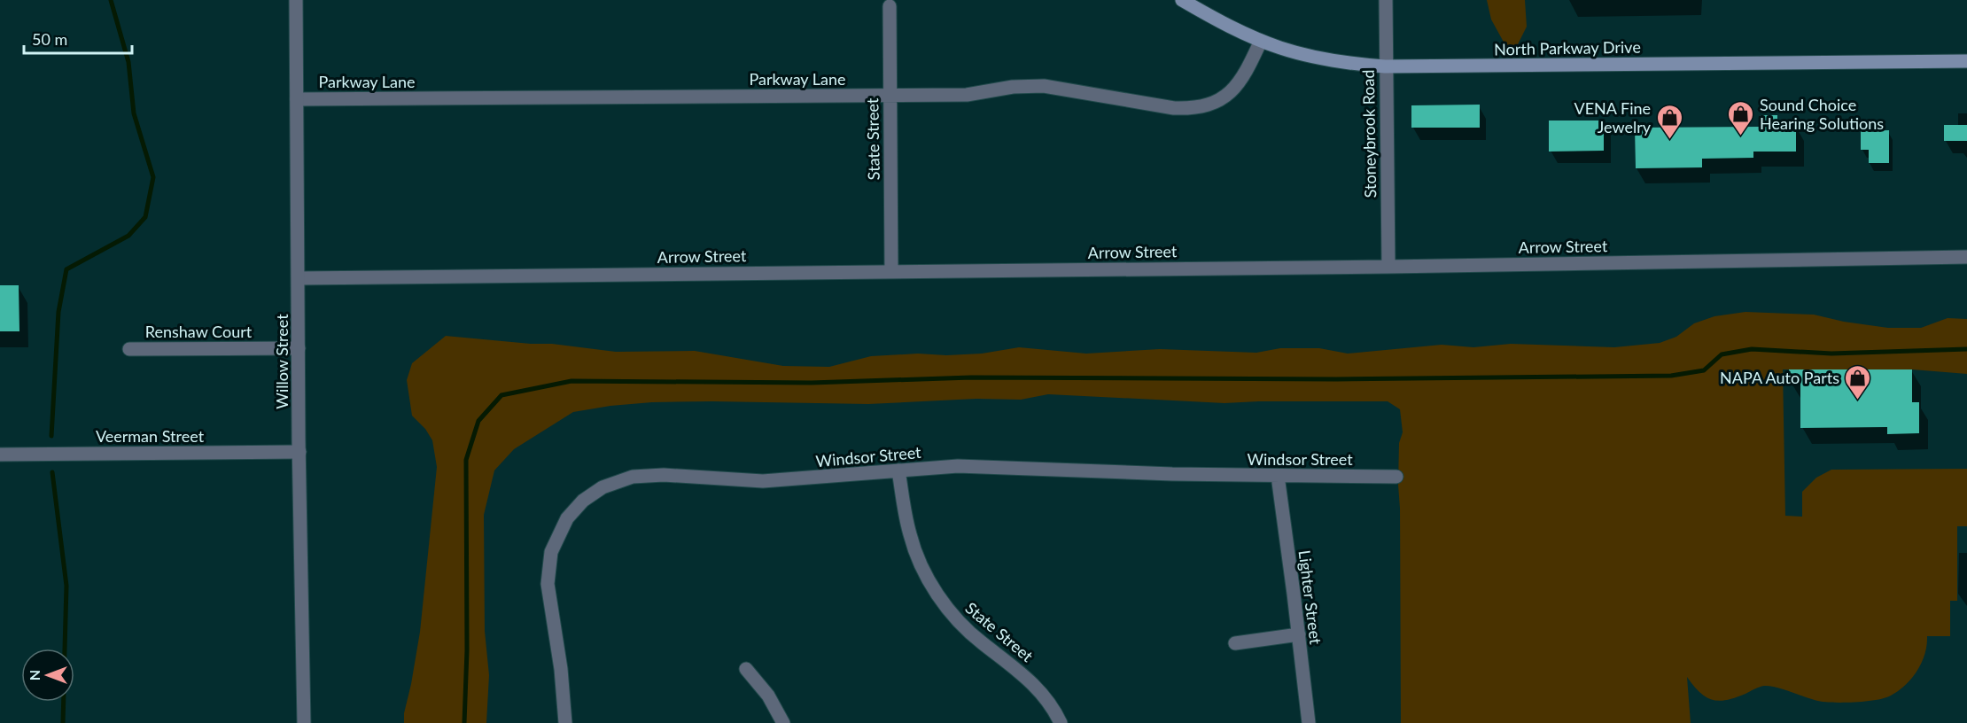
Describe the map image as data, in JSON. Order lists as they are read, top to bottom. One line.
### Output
{"streets":{"main road":["North Parkway Drive"],"street":["Parkway Lane","Stoneybrook Road","State Street","Arrow Street","Renshaw Court","Willow Street","Veerman Street","Windsor Street","Lighter Street"]},"crossings":[["North Parkway Drive","Parkway Lane"],["North Parkway Drive","Stoneybrook Road"],["Parkway Lane","State Street"],["Parkway Lane","Willow Street"],["Stoneybrook Road","Arrow Street"],["State Street","Arrow Street"],["State Street","Windsor Street"],["Arrow Street","Willow Street"],["Renshaw Court","Willow Street"],["Willow Street","Veerman Street"],["Windsor Street","Lighter Street"]],"places":{"shop":["Sound Choice Hearing Solutions","VENA Fine Jewelry","NAPA Auto Parts"]},"scale_bar":"50 m","north":"left"}
